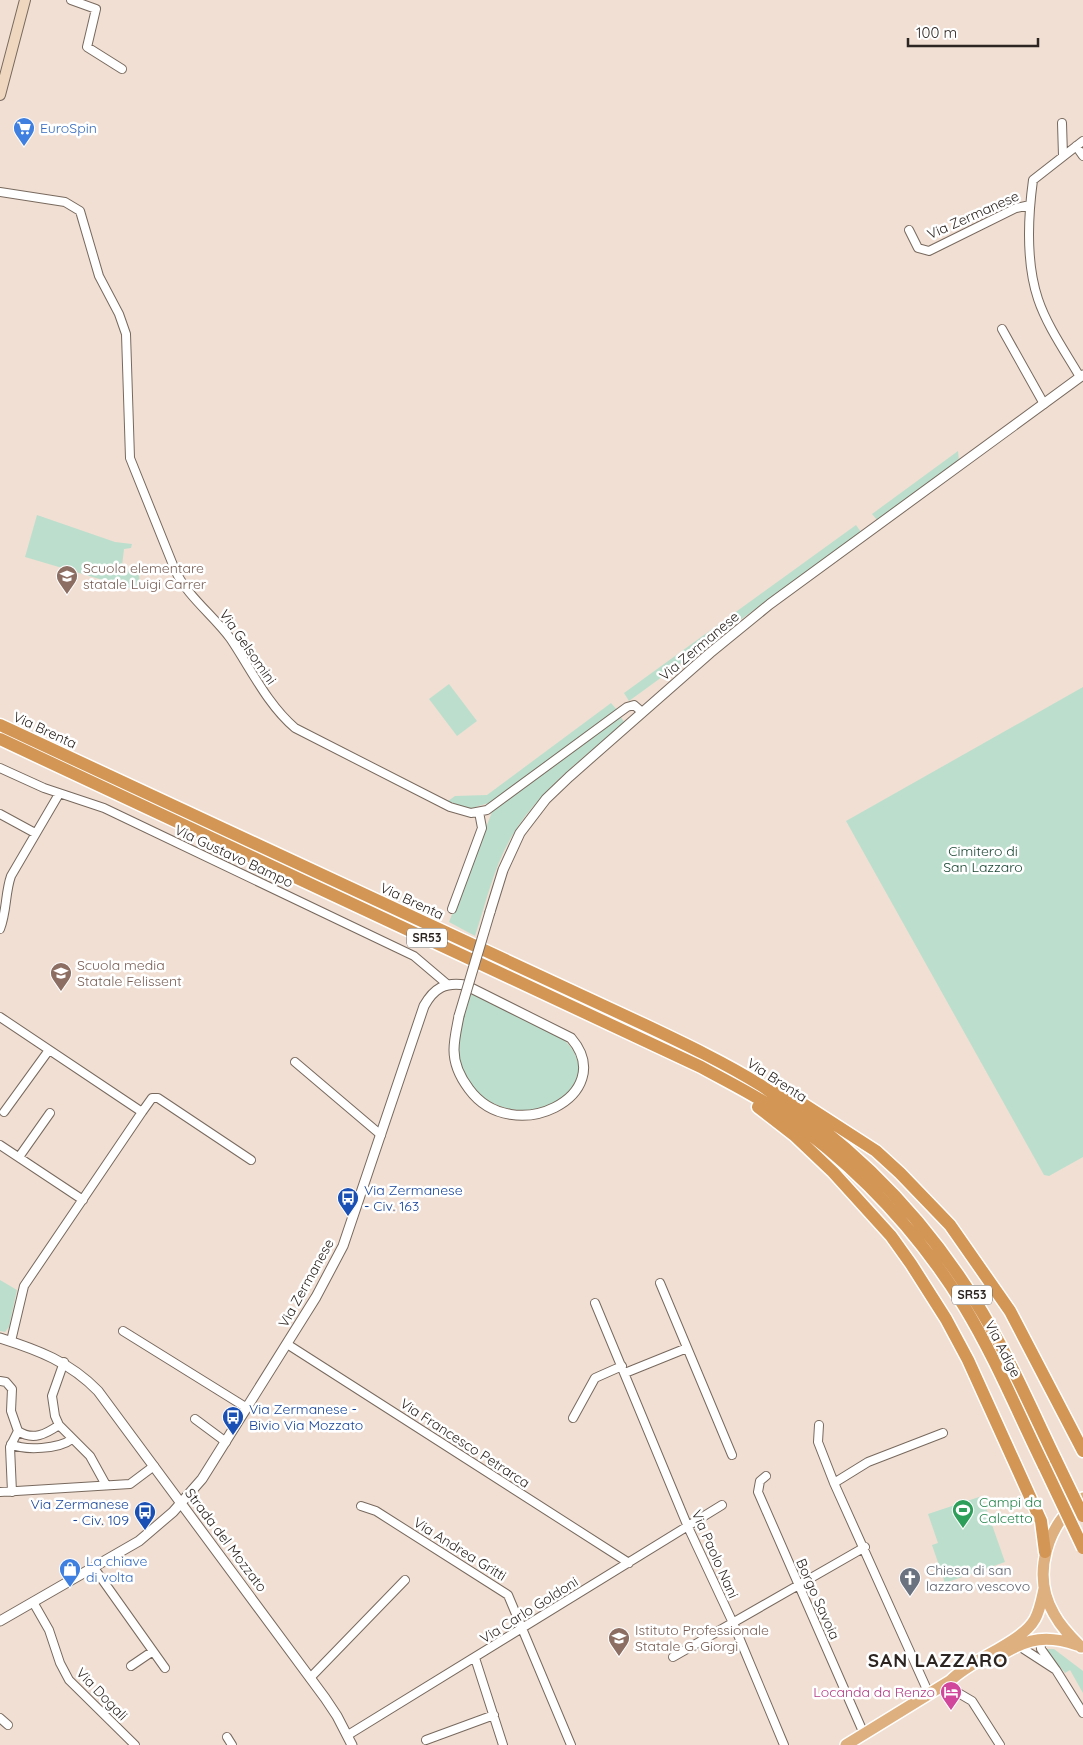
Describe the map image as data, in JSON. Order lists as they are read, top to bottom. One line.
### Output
{"streets":{"highway":["Via Brenta","SR53","Via Adige"],"street":["Via Zermanese","Via Gelsomini","Via Gustavo Bampo","Via Francesco Petrarca","Strada del Mozzato","Via Andrea Gritti","Via Paolo Nani","Borgo Savoia","Via Carlo Goldoni","Via Dogali"]},"crossings":[["Via Zermanese","Via Gustavo Bampo"],["Via Zermanese","Via Francesco Petrarca"],["Via Zermanese","Strada del Mozzato"],["Via Zermanese","Via Dogali"],["Via Brenta","Via Adige"],["Via Francesco Petrarca","Via Carlo Goldoni"],["Strada del Mozzato","Via Carlo Goldoni"],["Via Andrea Gritti","Via Carlo Goldoni"],["Via Paolo Nani","Via Carlo Goldoni"]],"districts":["SAN LAZZARO"],"parks":["Cimitero di San Lazzaro"],"places":{"supermarket":["EuroSpin"],"school or university":["Scuola elementare statale Luigi Carrer","Scuola media Statale Felissent","Istituto Professionale Statale G. Giorgi"],"bus stop":["Via Zermanese - Civ. 163","Via Zermanese - Bivio Via Mozzato","Via Zermanese - Civ. 109"],"sports":["Campi da Calcetto"],"shop":["La chiave di volta"],"church":["Chiesa di san lazzaro vescovo"],"hotel":["Locanda da Renzo"]},"scale_bar":"100 m"}
